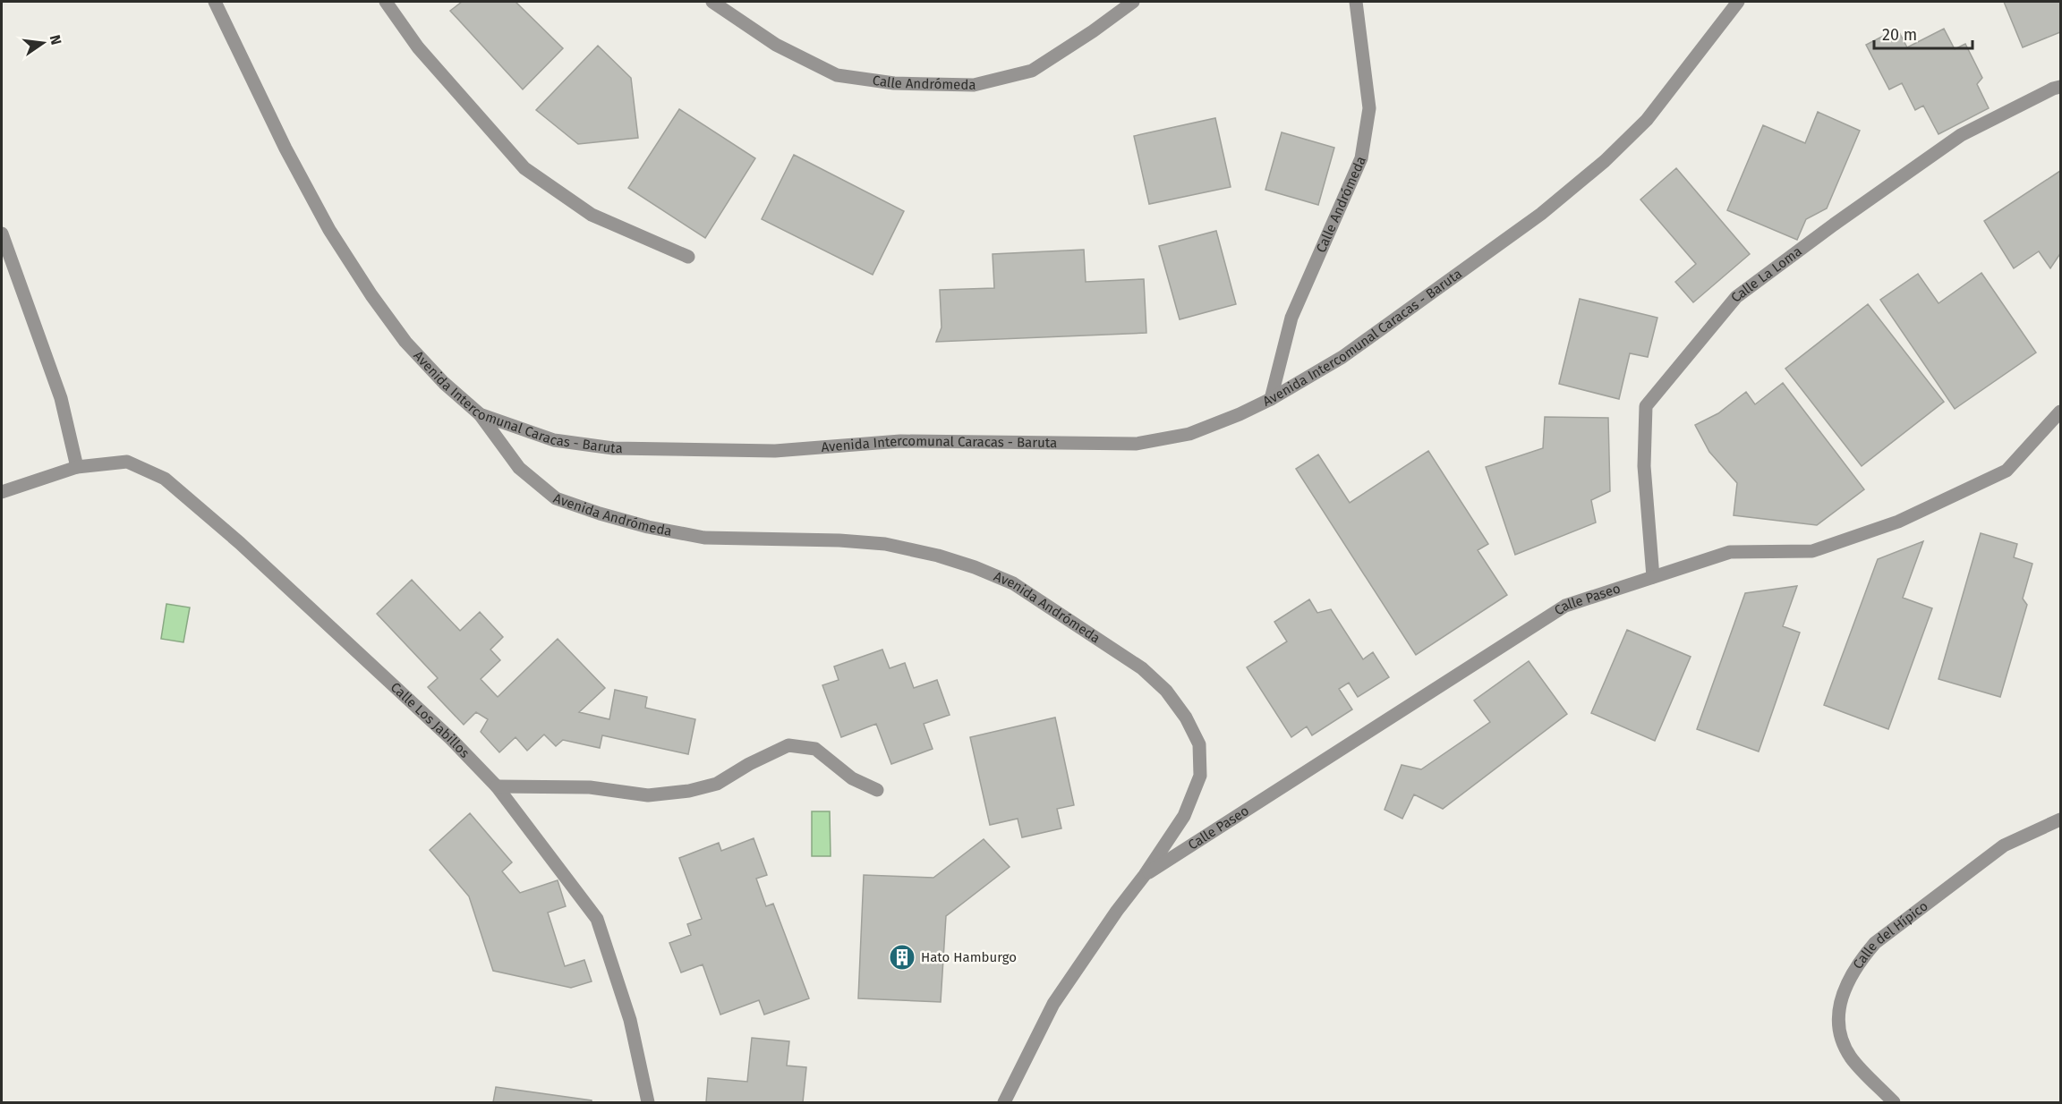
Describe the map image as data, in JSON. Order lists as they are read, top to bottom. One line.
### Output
{"streets":{"street":["Calle Andrómeda","Calle La Loma","Avenida Intercomunal Caracas - Baruta","Avenida Andrómeda","Calle Paseo","Calle Los Jabillos","Calle del Hípico"]},"crossings":[["Calle Andrómeda","Avenida Intercomunal Caracas - Baruta"],["Calle La Loma","Calle Paseo"],["Avenida Intercomunal Caracas - Baruta","Avenida Andrómeda"],["Avenida Andrómeda","Calle Paseo"]],"places":{"building":["Hato Hamburgo"]},"scale_bar":"20 m","north":"right"}
